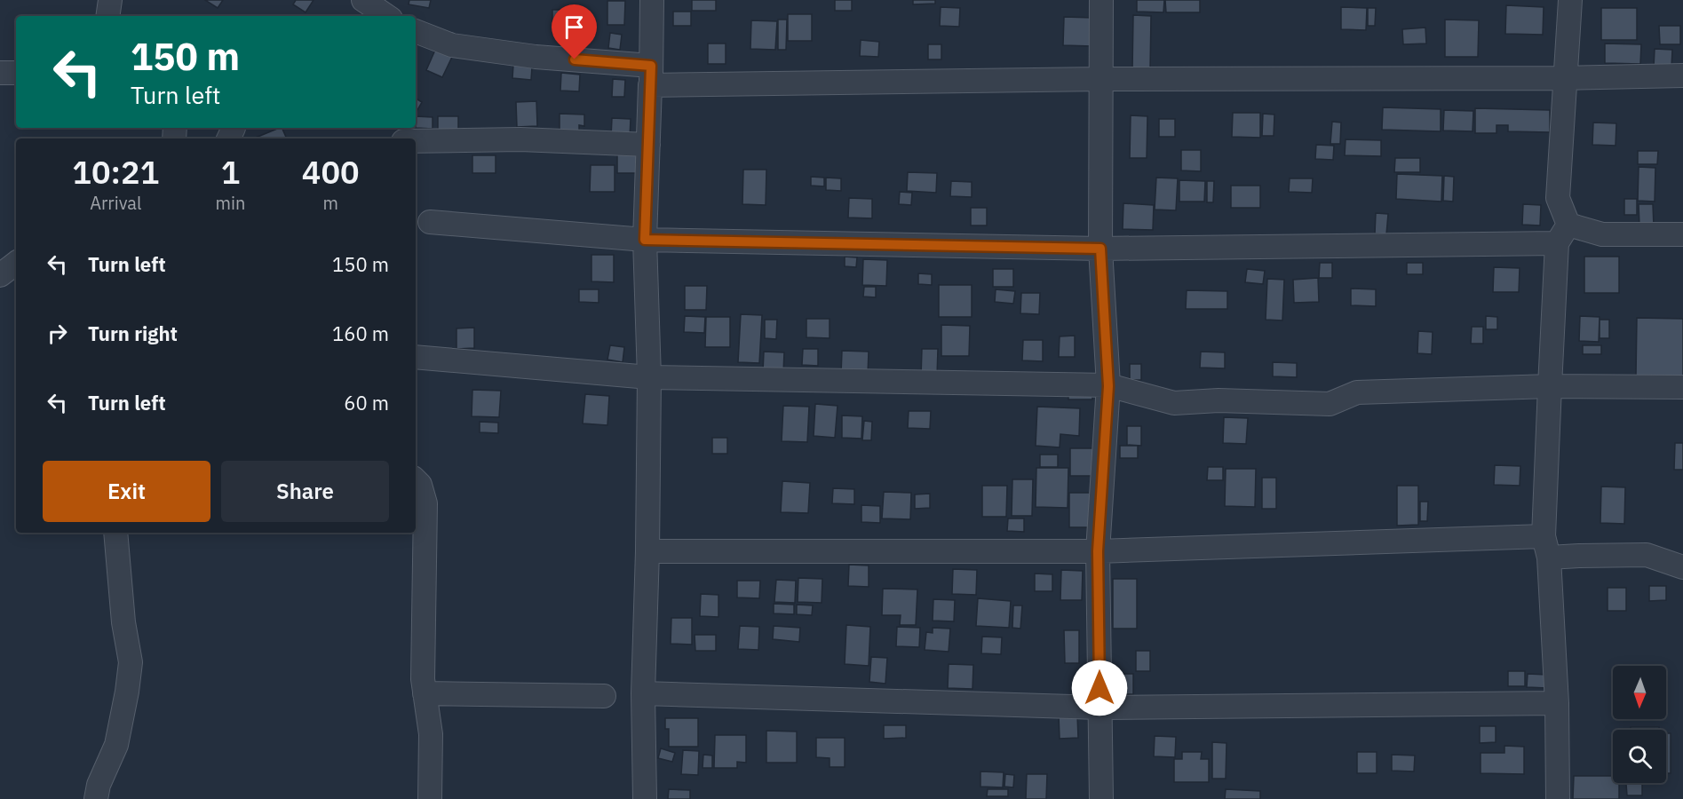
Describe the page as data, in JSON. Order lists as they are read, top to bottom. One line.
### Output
{"north":"bottom","page":{"turn":["150 m","Turn left"],"eta":["10:21","Arrival","1","min","400","m"],"list":[{"name":"Turn left","value":"150 m"},{"name":"Turn right","value":"160 m"},{"name":"Turn left","value":"60 m"}],"buttons":["Exit","Share"]}}
